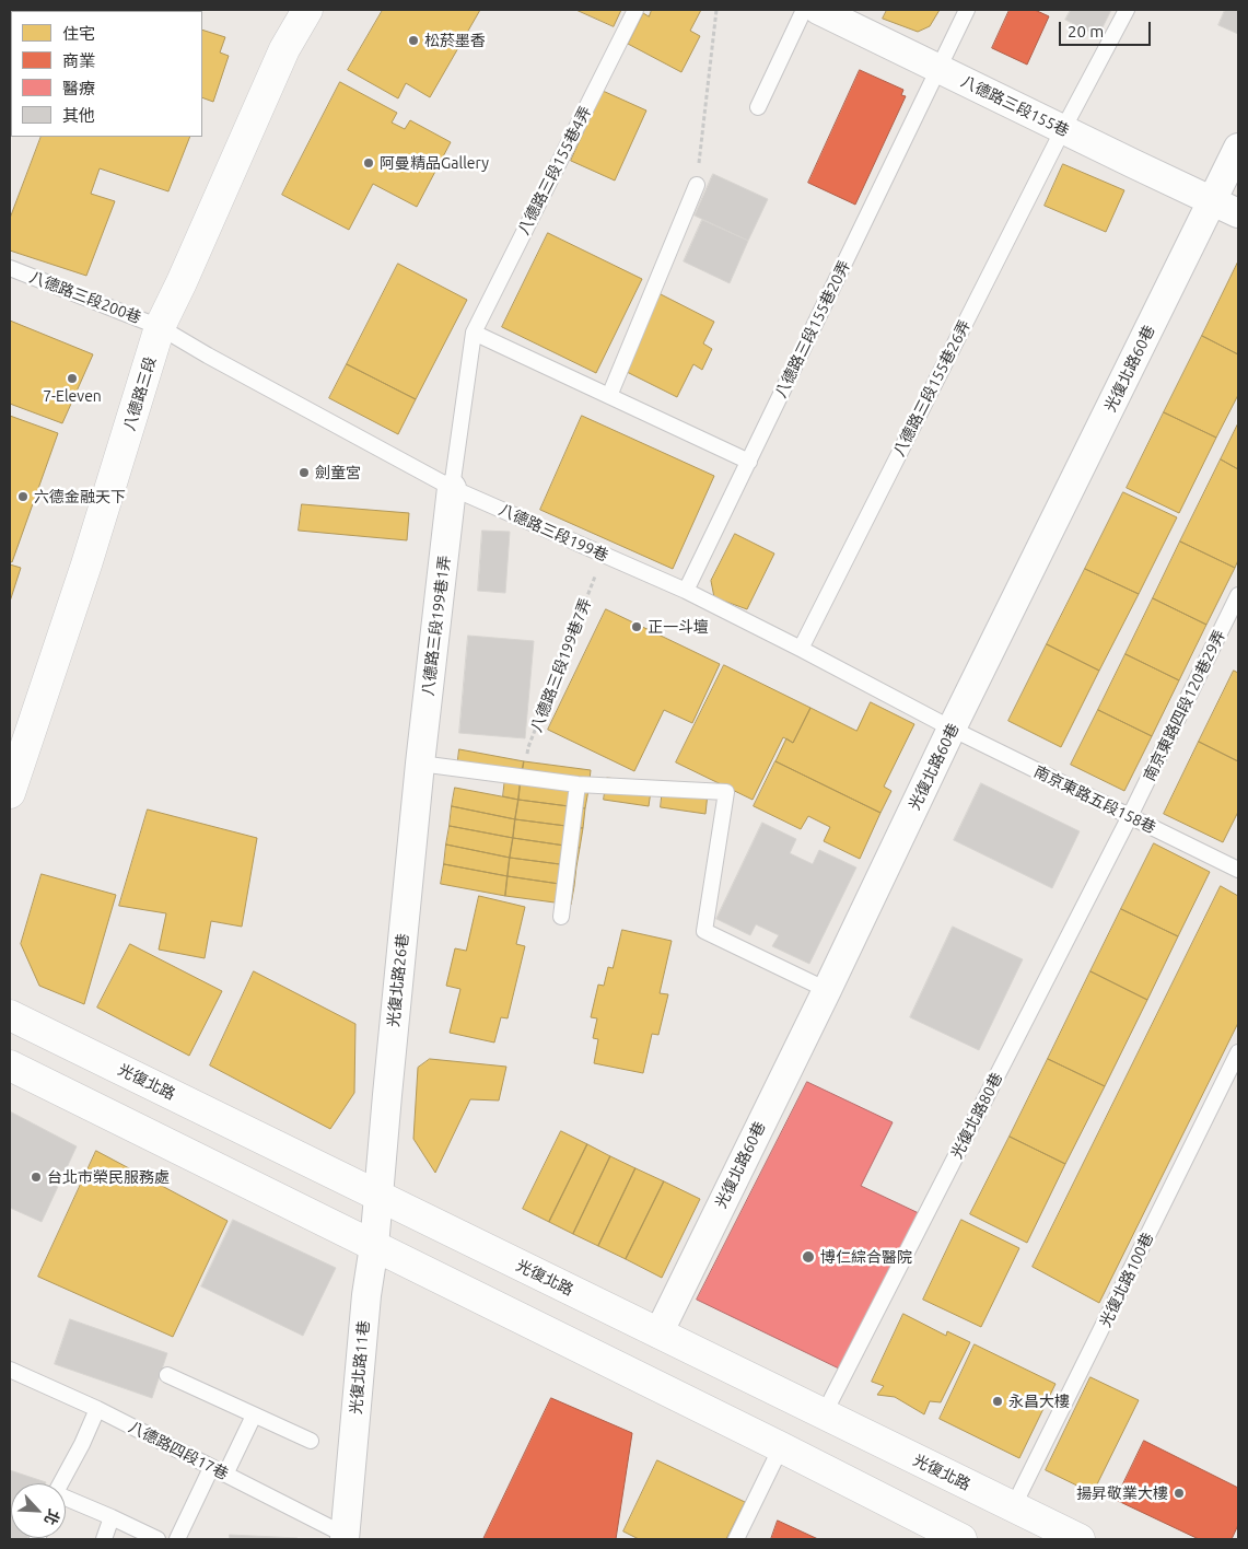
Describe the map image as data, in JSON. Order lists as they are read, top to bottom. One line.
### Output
{"streets":{"main road":["八德路三段","光復北路"],"street":["八德路三段155巷","光復北路60巷","八德路三段199巷1弄","光復北路26巷","光復北路11巷"],"lane":["八德路三段155巷4弄","八德路三段200巷","八德路三段155巷20弄","八德路三段155巷26弄","八德路三段199巷","南京東路四段120巷29弄","南京東路五段158巷","光復北路80巷","光復北路100巷","八德路四段17巷"],"path":["八德路三段199巷7弄"]},"crossings":[["八德路三段155巷","八德路三段155巷20弄"],["八德路三段155巷","光復北路60巷"],["八德路三段155巷","八德路三段155巷26弄"],["八德路三段155巷4弄","八德路三段199巷"],["八德路三段155巷4弄","八德路三段199巷1弄"],["八德路三段200巷","八德路三段"],["八德路三段200巷","八德路三段199巷"],["八德路三段155巷20弄","八德路三段199巷"],["光復北路60巷","八德路三段199巷"],["光復北路60巷","南京東路五段158巷"],["光復北路60巷","光復北路"],["八德路三段155巷26弄","八德路三段199巷"],["八德路三段","八德路三段199巷"],["八德路三段199巷","八德路三段199巷1弄"],["八德路三段199巷","八德路三段199巷7弄"],["八德路三段199巷","南京東路五段158巷"],["八德路三段199巷1弄","光復北路26巷"],["南京東路四段120巷29弄","南京東路五段158巷"],["南京東路四段120巷29弄","光復北路80巷"],["南京東路五段158巷","光復北路80巷"],["光復北路26巷","光復北路"],["光復北路26巷","光復北路11巷"],["光復北路","光復北路80巷"],["光復北路","光復北路100巷"],["光復北路","光復北路11巷"],["光復北路11巷","八德路四段17巷"]],"places":["松菸墨香","阿曼精品Gallery","7-Eleven","劍童宮","六德金融天下","正一斗壇","台北市榮民服務處","博仁綜合醫院","永昌大樓","揚昇敬業大樓"],"legend":["住宅","商業","醫療","其他"],"scale_bar":"20 m","north":"bottom right"}
